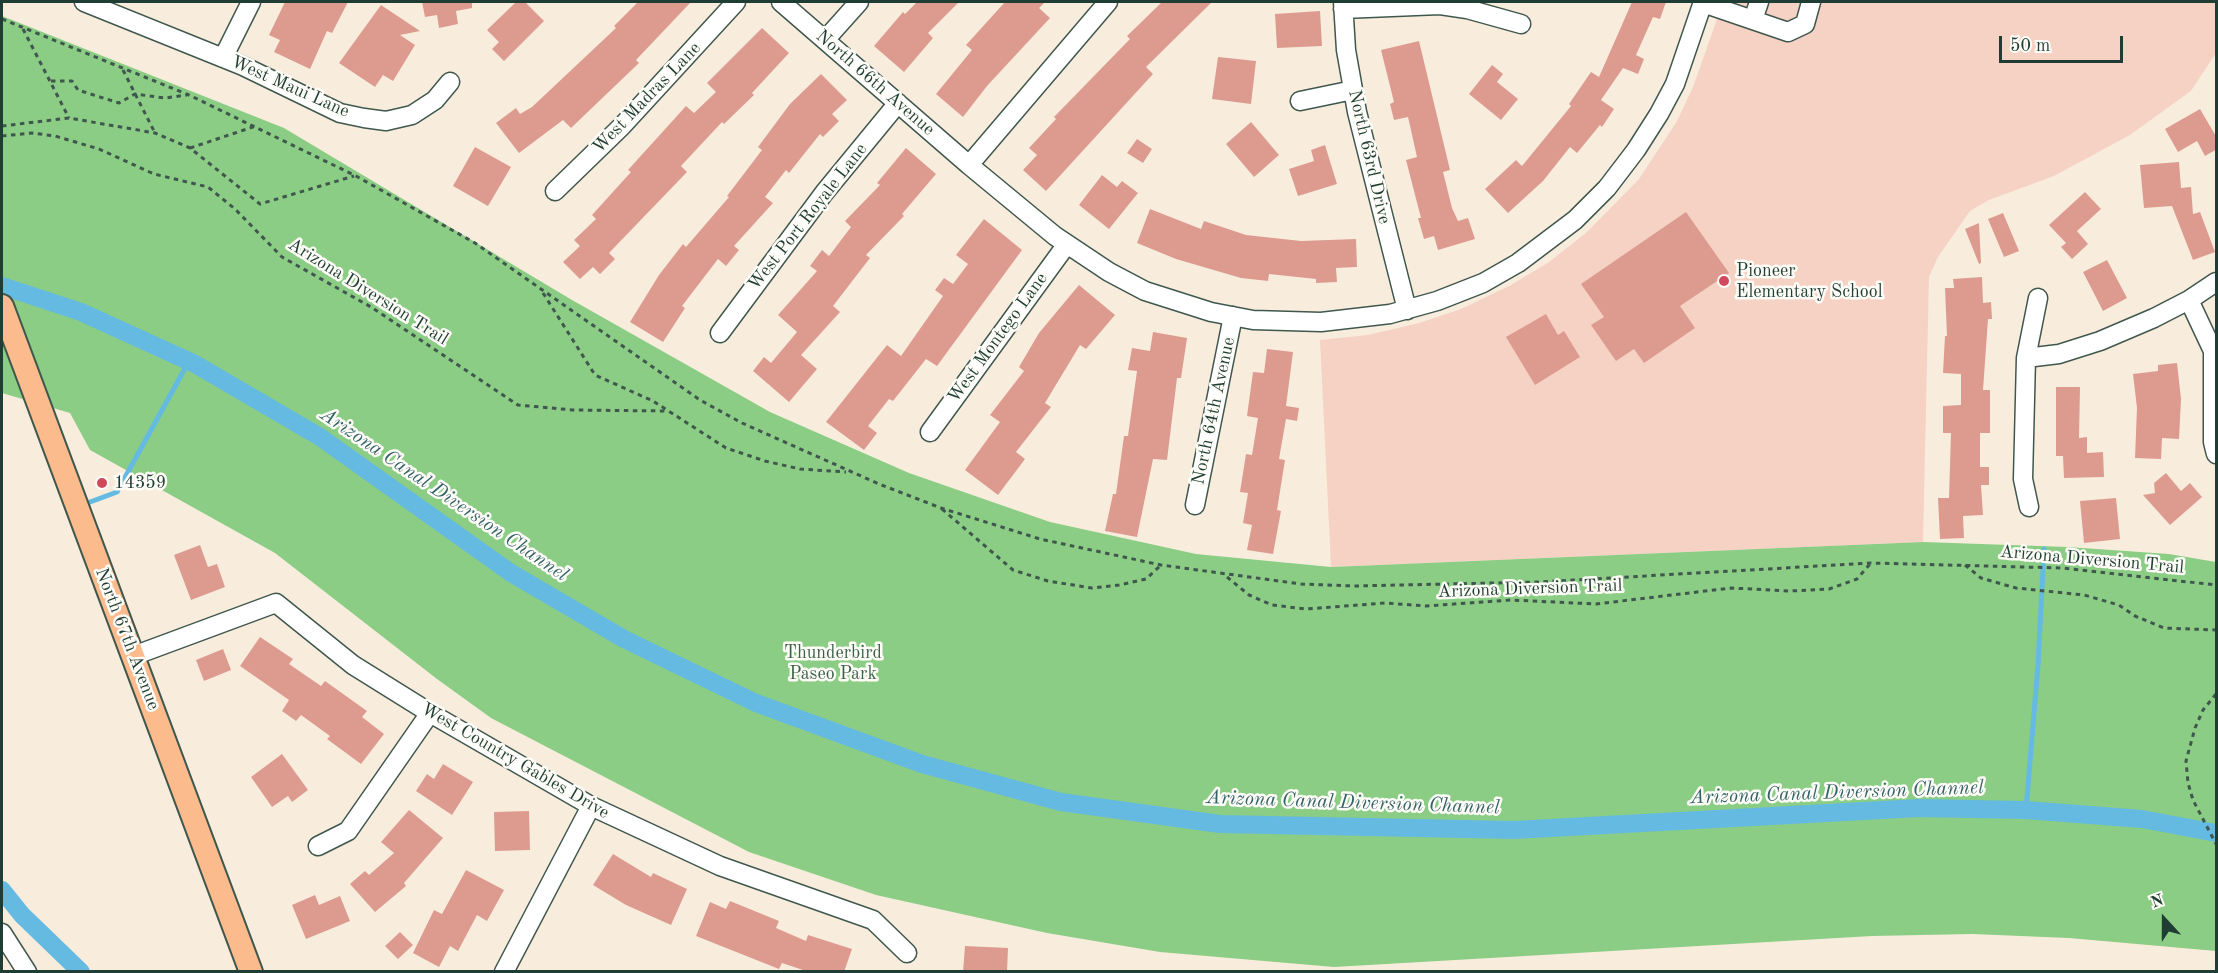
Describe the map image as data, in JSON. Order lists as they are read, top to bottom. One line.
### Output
{"streets":{"main road":["North 67th Avenue"],"street":["North 66th Avenue","West Maui Lane","West Madras Lane","North 63rd Drive","West Port Royale Lane","West Montego Lane","North 64th Avenue","West Country Gables Drive"],"path":["Arizona Diversion Trail"]},"crossings":[["North 66th Avenue","North 63rd Drive"],["North 66th Avenue","West Port Royale Lane"],["North 66th Avenue","West Montego Lane"],["North 66th Avenue","North 64th Avenue"],["North 67th Avenue","West Country Gables Drive"]],"water":["Arizona Canal Diversion Channel"],"parks":["Thunderbird Paseo Park"],"places":["Pioneer Elementary School","14359"],"scale_bar":"50 m","north":"top"}
